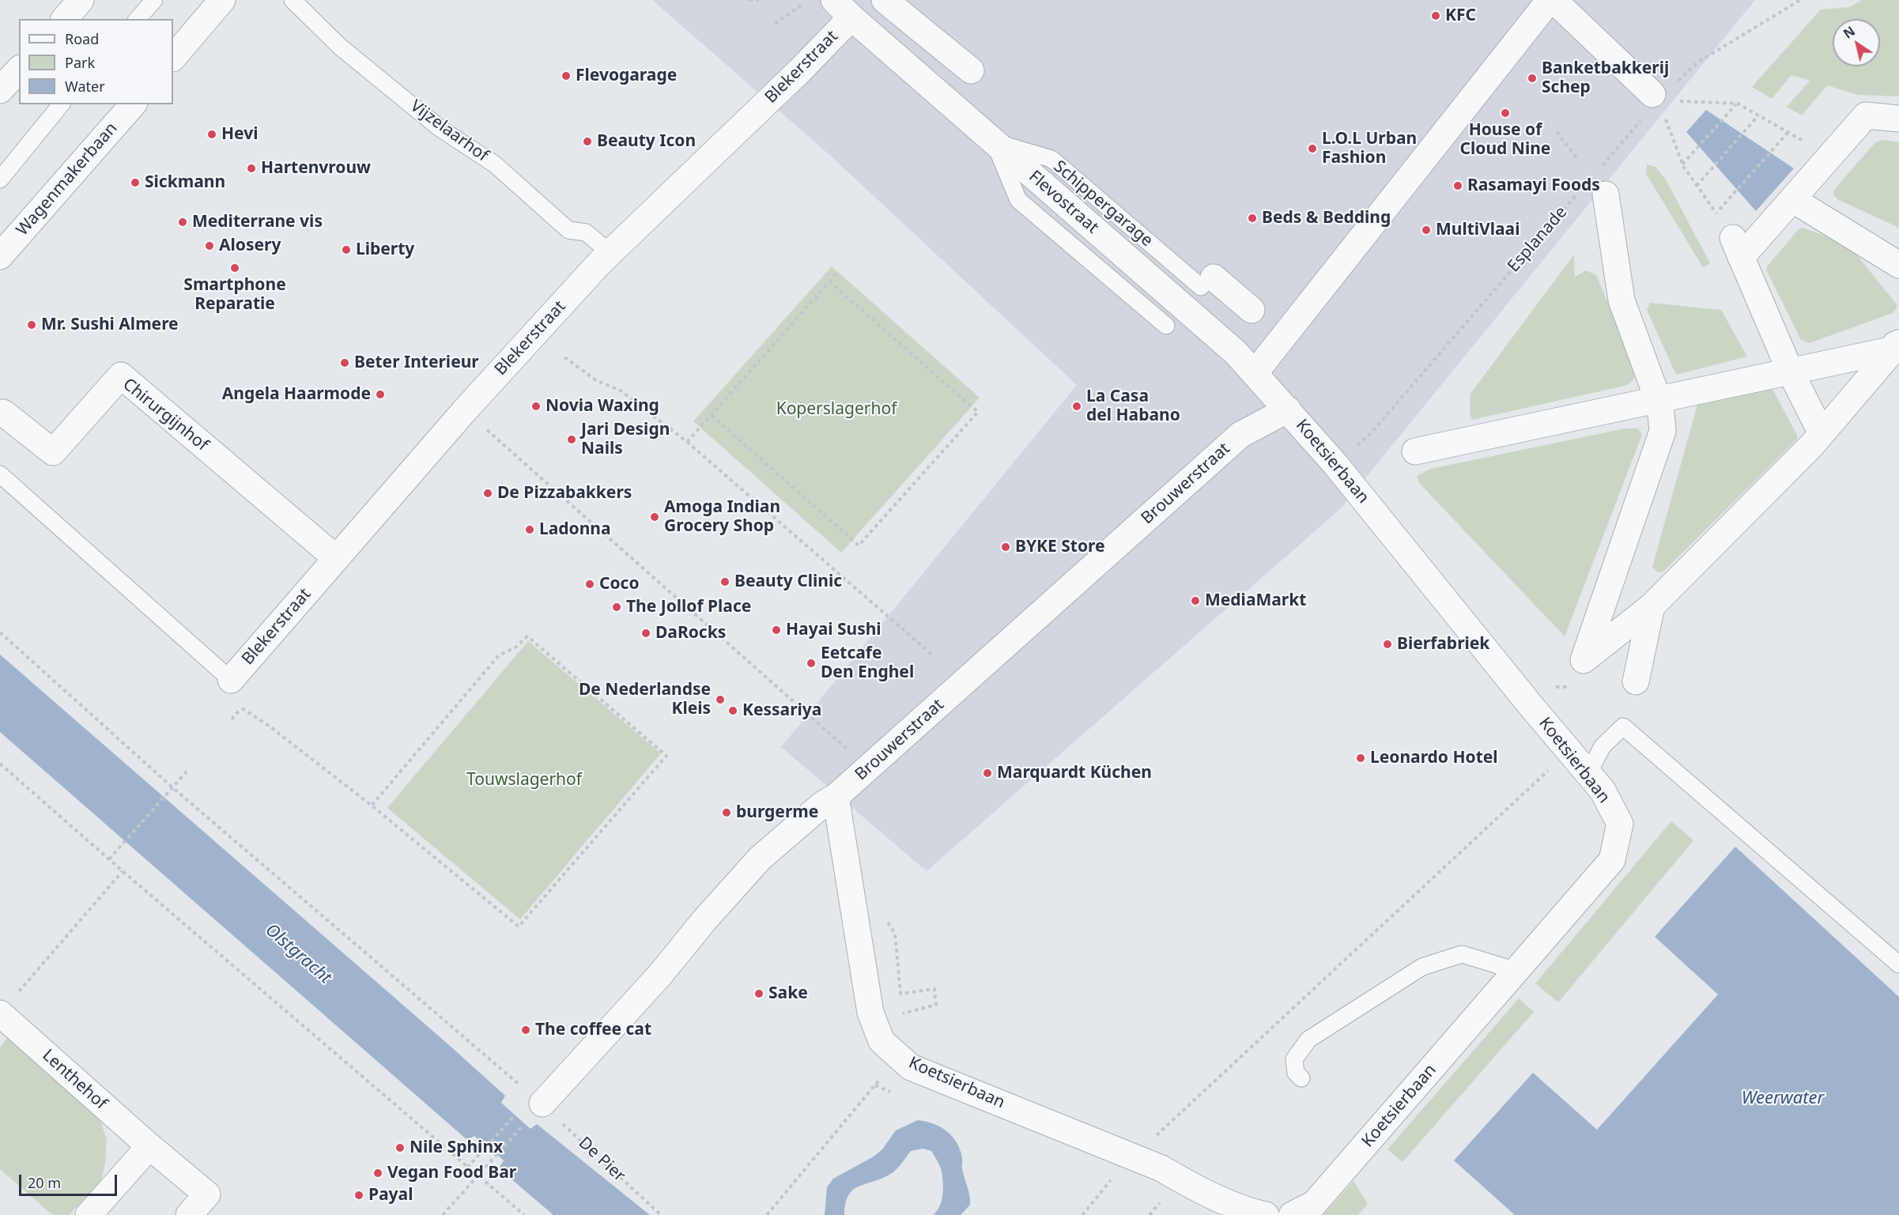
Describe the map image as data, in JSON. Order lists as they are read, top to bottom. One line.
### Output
{"streets":{"street":["Blekerstraat","Wagenmakerbaan","Flevostraat","Chirurgijnhof","Koetsierbaan","Brouwerstraat","Lenthehof"],"lane":["Vijzelaarhof","Schippergarage"],"path":["Esplanade","De Pier"]},"crossings":[["Blekerstraat","Vijzelaarhof"],["Blekerstraat","Flevostraat"],["Blekerstraat","Chirurgijnhof"],["Flevostraat","Schippergarage"],["Flevostraat","Koetsierbaan"],["Flevostraat","Brouwerstraat"],["Esplanade","Koetsierbaan"],["Koetsierbaan","Brouwerstraat"],["Brouwerstraat","De Pier"]],"water":["Olstgracht","Weerwater"],"parks":["Koperslagerhof","Touwslagerhof"],"places":["KFC","Flevogarage","Banketbakkerij Schep","House of Cloud Nine","Hevi","Beauty Icon","L.O.L Urban Fashion","Hartenvrouw","Sickmann","Rasamayi Foods","Beds & Bedding","Mediterrane vis","MultiVlaai","Alosery","Liberty","Smartphone Reparatie","Mr. Sushi Almere","Beter Interieur","Angela Haarmode","Novia Waxing","La Casa del Habano","Jari Design Nails","De Pizzabakkers","Amoga Indian Grocery Shop","Ladonna","BYKE Store","Beauty Clinic","Coco","MediaMarkt","The Jollof Place","Hayai Sushi","DaRocks","Bierfabriek","Eetcafe Den Enghel","De Nederlandse Kleis","Kessariya","Leonardo Hotel","Marquardt Küchen","burgerme","Sake","The coffee cat","Nile Sphinx","Vegan Food Bar","Payal"],"legend":["Road","Park","Water"],"scale_bar":"20 m","north":"top left"}
